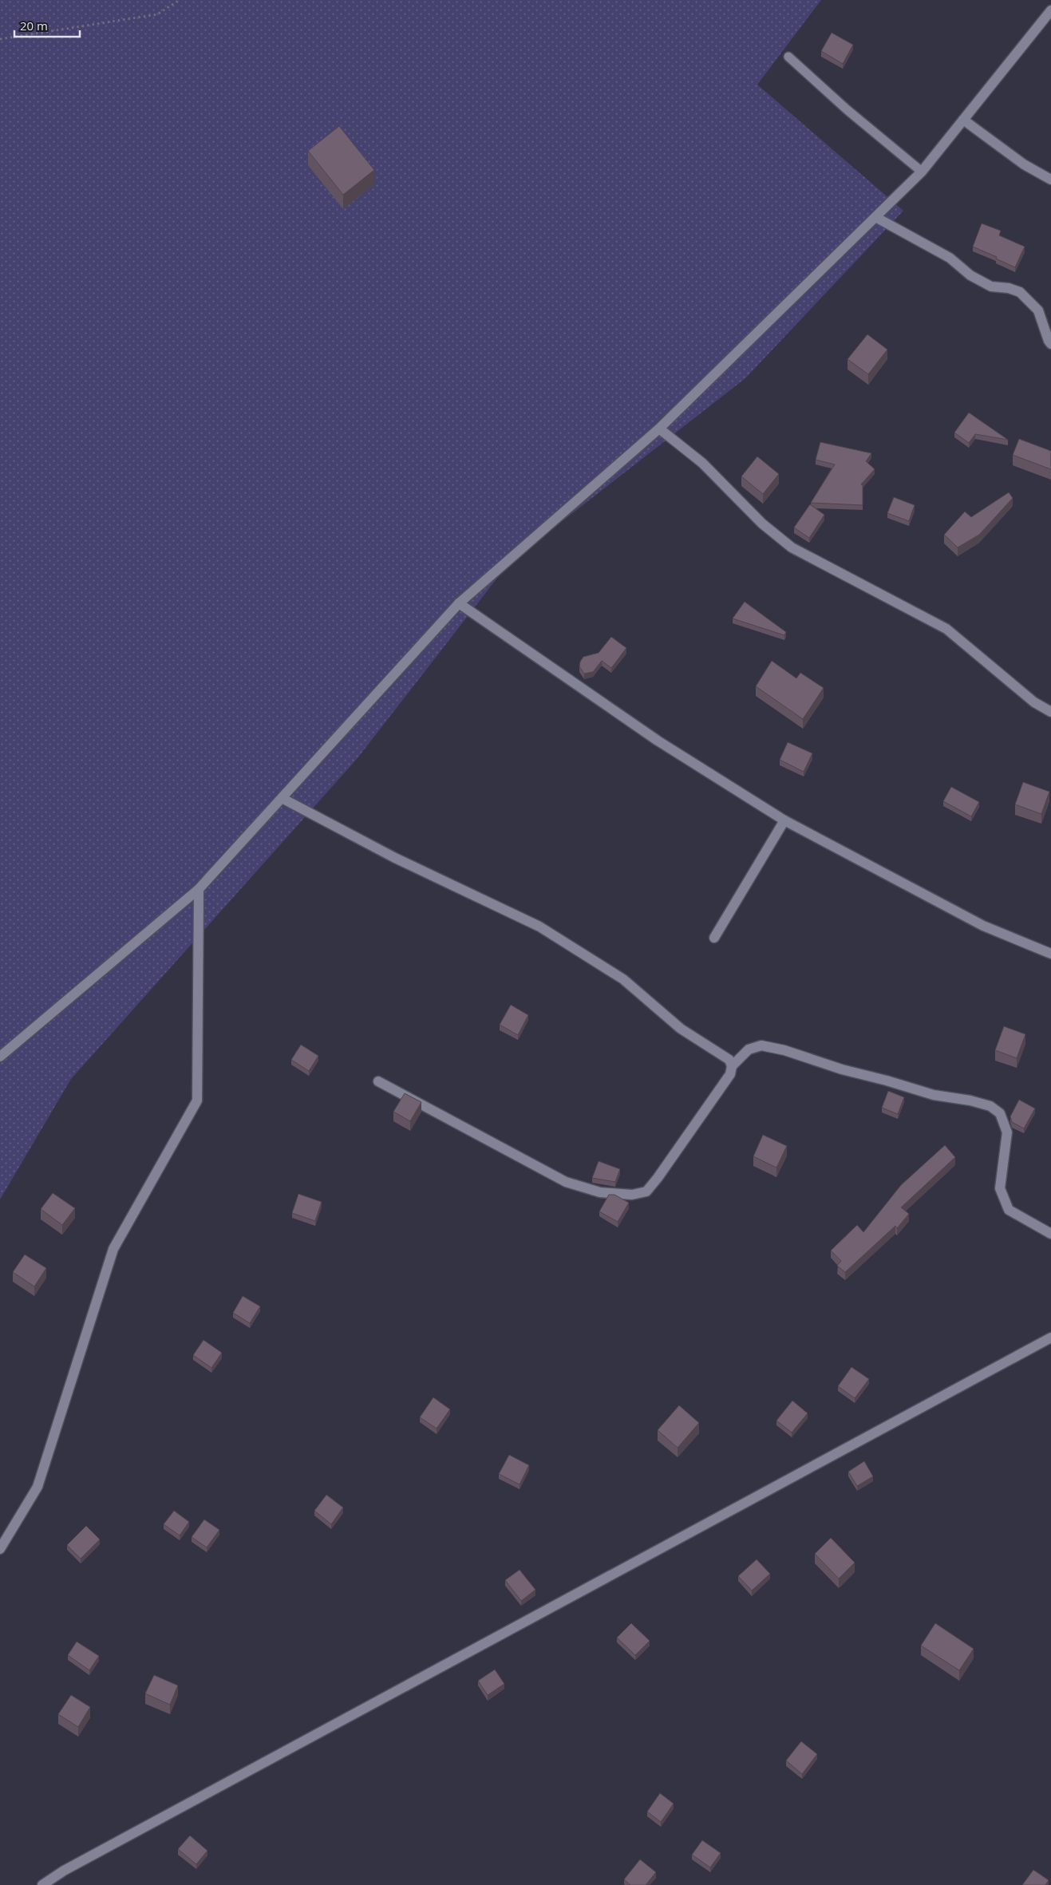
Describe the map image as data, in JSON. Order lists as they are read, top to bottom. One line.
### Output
{"scale_bar":"20 m"}
